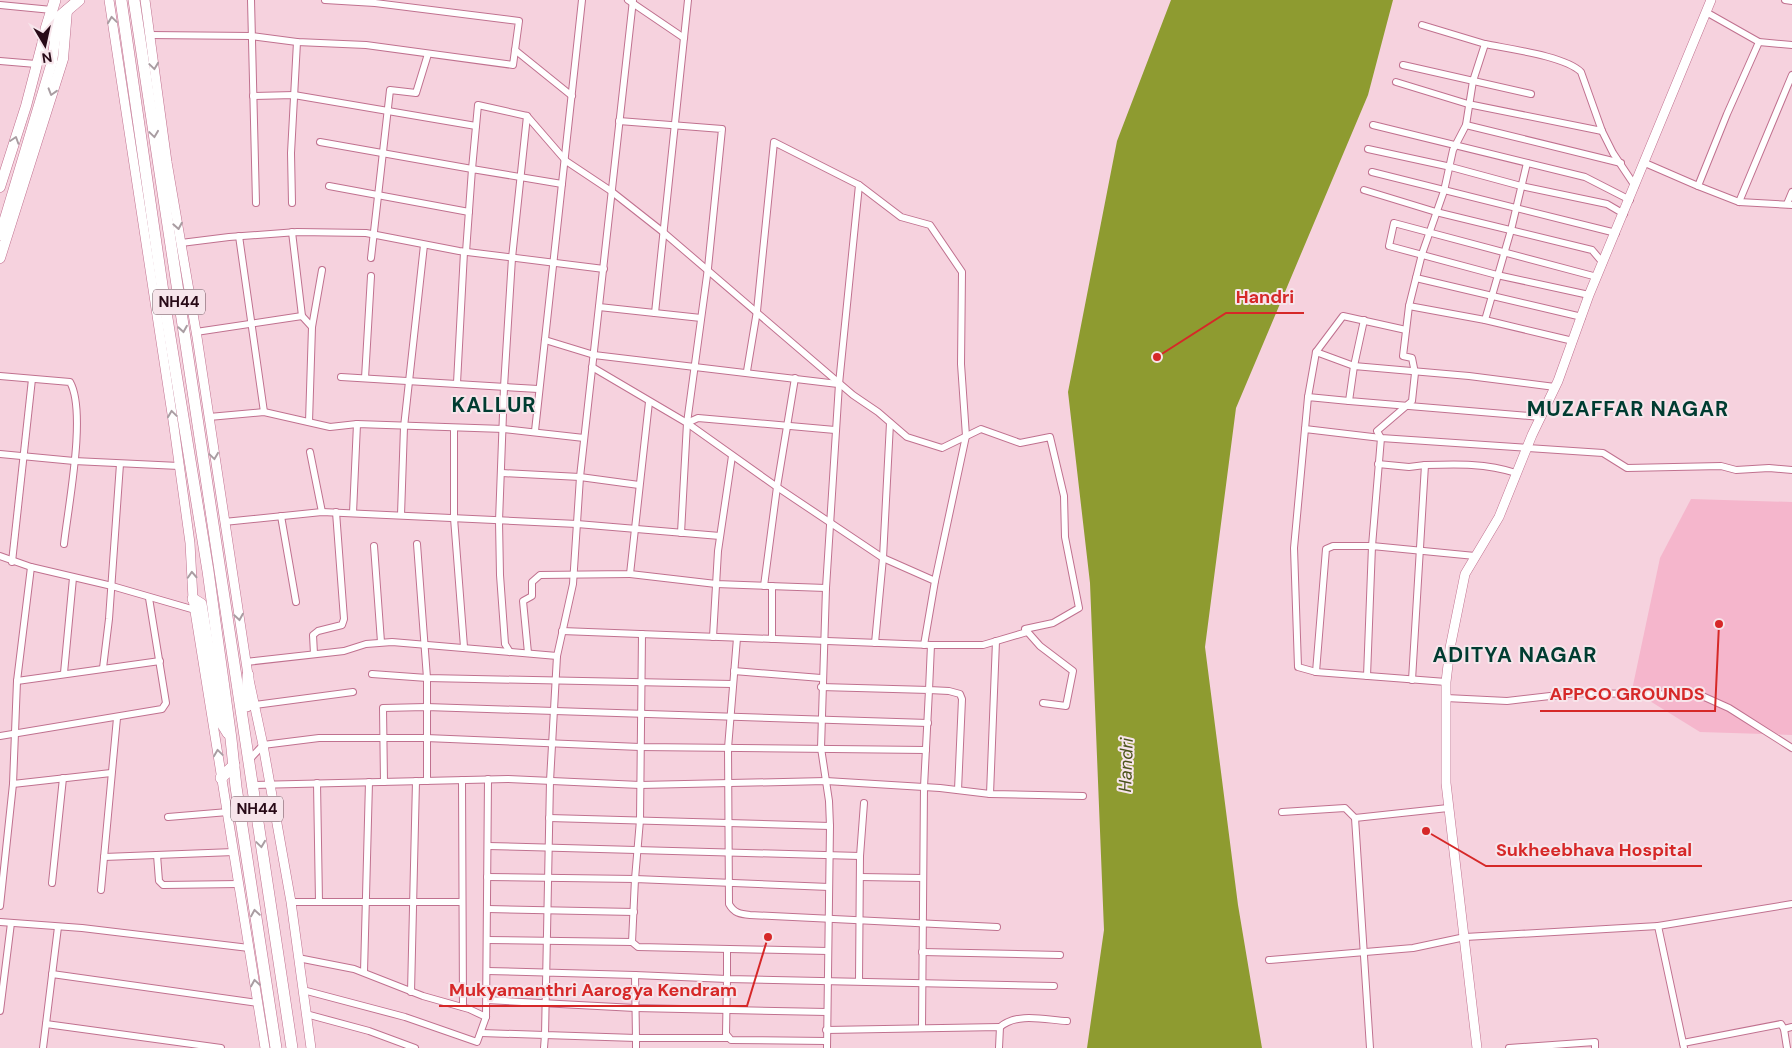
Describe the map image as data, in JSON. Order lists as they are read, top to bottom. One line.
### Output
{"streets":{"highway":["NH44"]},"districts":["KALLUR","MUZAFFAR NAGAR","ADITYA NAGAR"],"water":["Handri"],"places":["Handri","APPCO GROUNDS","Sukheebhava Hospital","Mukyamanthri Aarogya Kendram"],"north":"bottom"}
